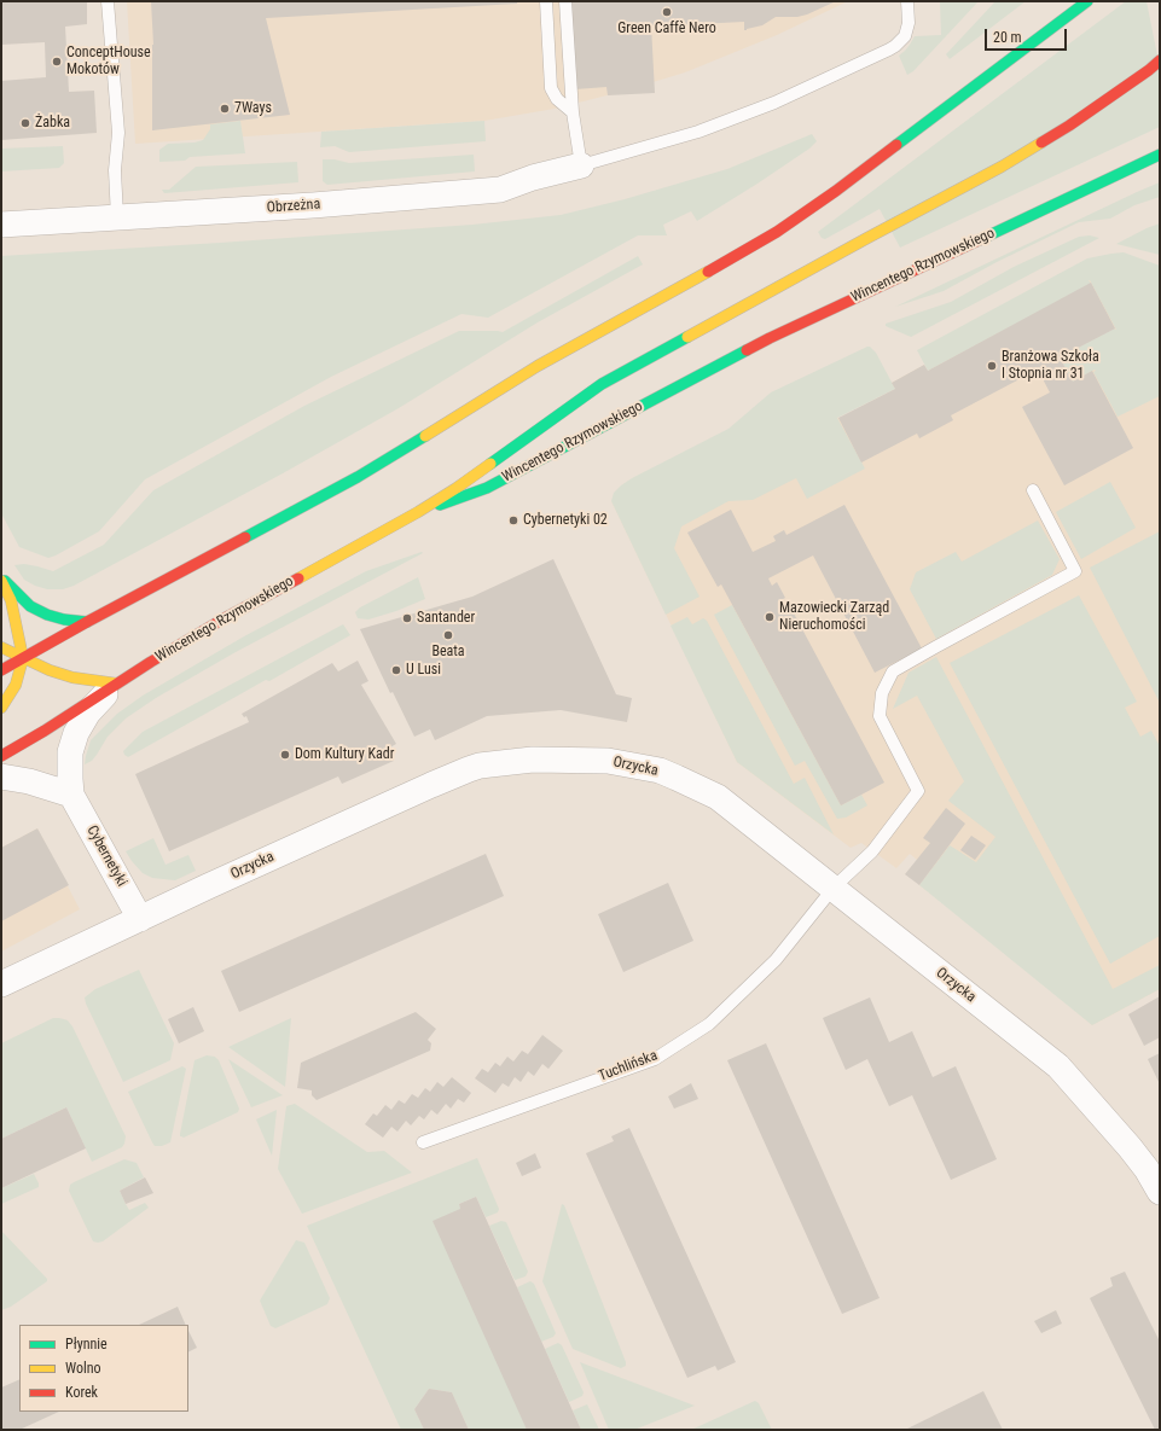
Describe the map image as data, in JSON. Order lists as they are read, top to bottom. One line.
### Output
{"streets":{"main road":["Wincentego Rzymowskiego"],"street":["Obrzeżna","Orzycka","Cybernetyki"],"lane":["Tuchlińska"]},"crossings":[["Wincentego Rzymowskiego","Cybernetyki"],["Orzycka","Cybernetyki"],["Orzycka","Tuchlińska"]],"places":["Green Caffè Nero","ConceptHouse Mokotów","7Ways","Żabka","Branżowa Szkoła I Stopnia nr 31","Cybernetyki 02","Mazowiecki Zarząd Nieruchomości","Santander","Beata","U Lusi","Dom Kultury Kadr"],"legend":["Płynnie","Wolno","Korek"],"scale_bar":"20 m"}
